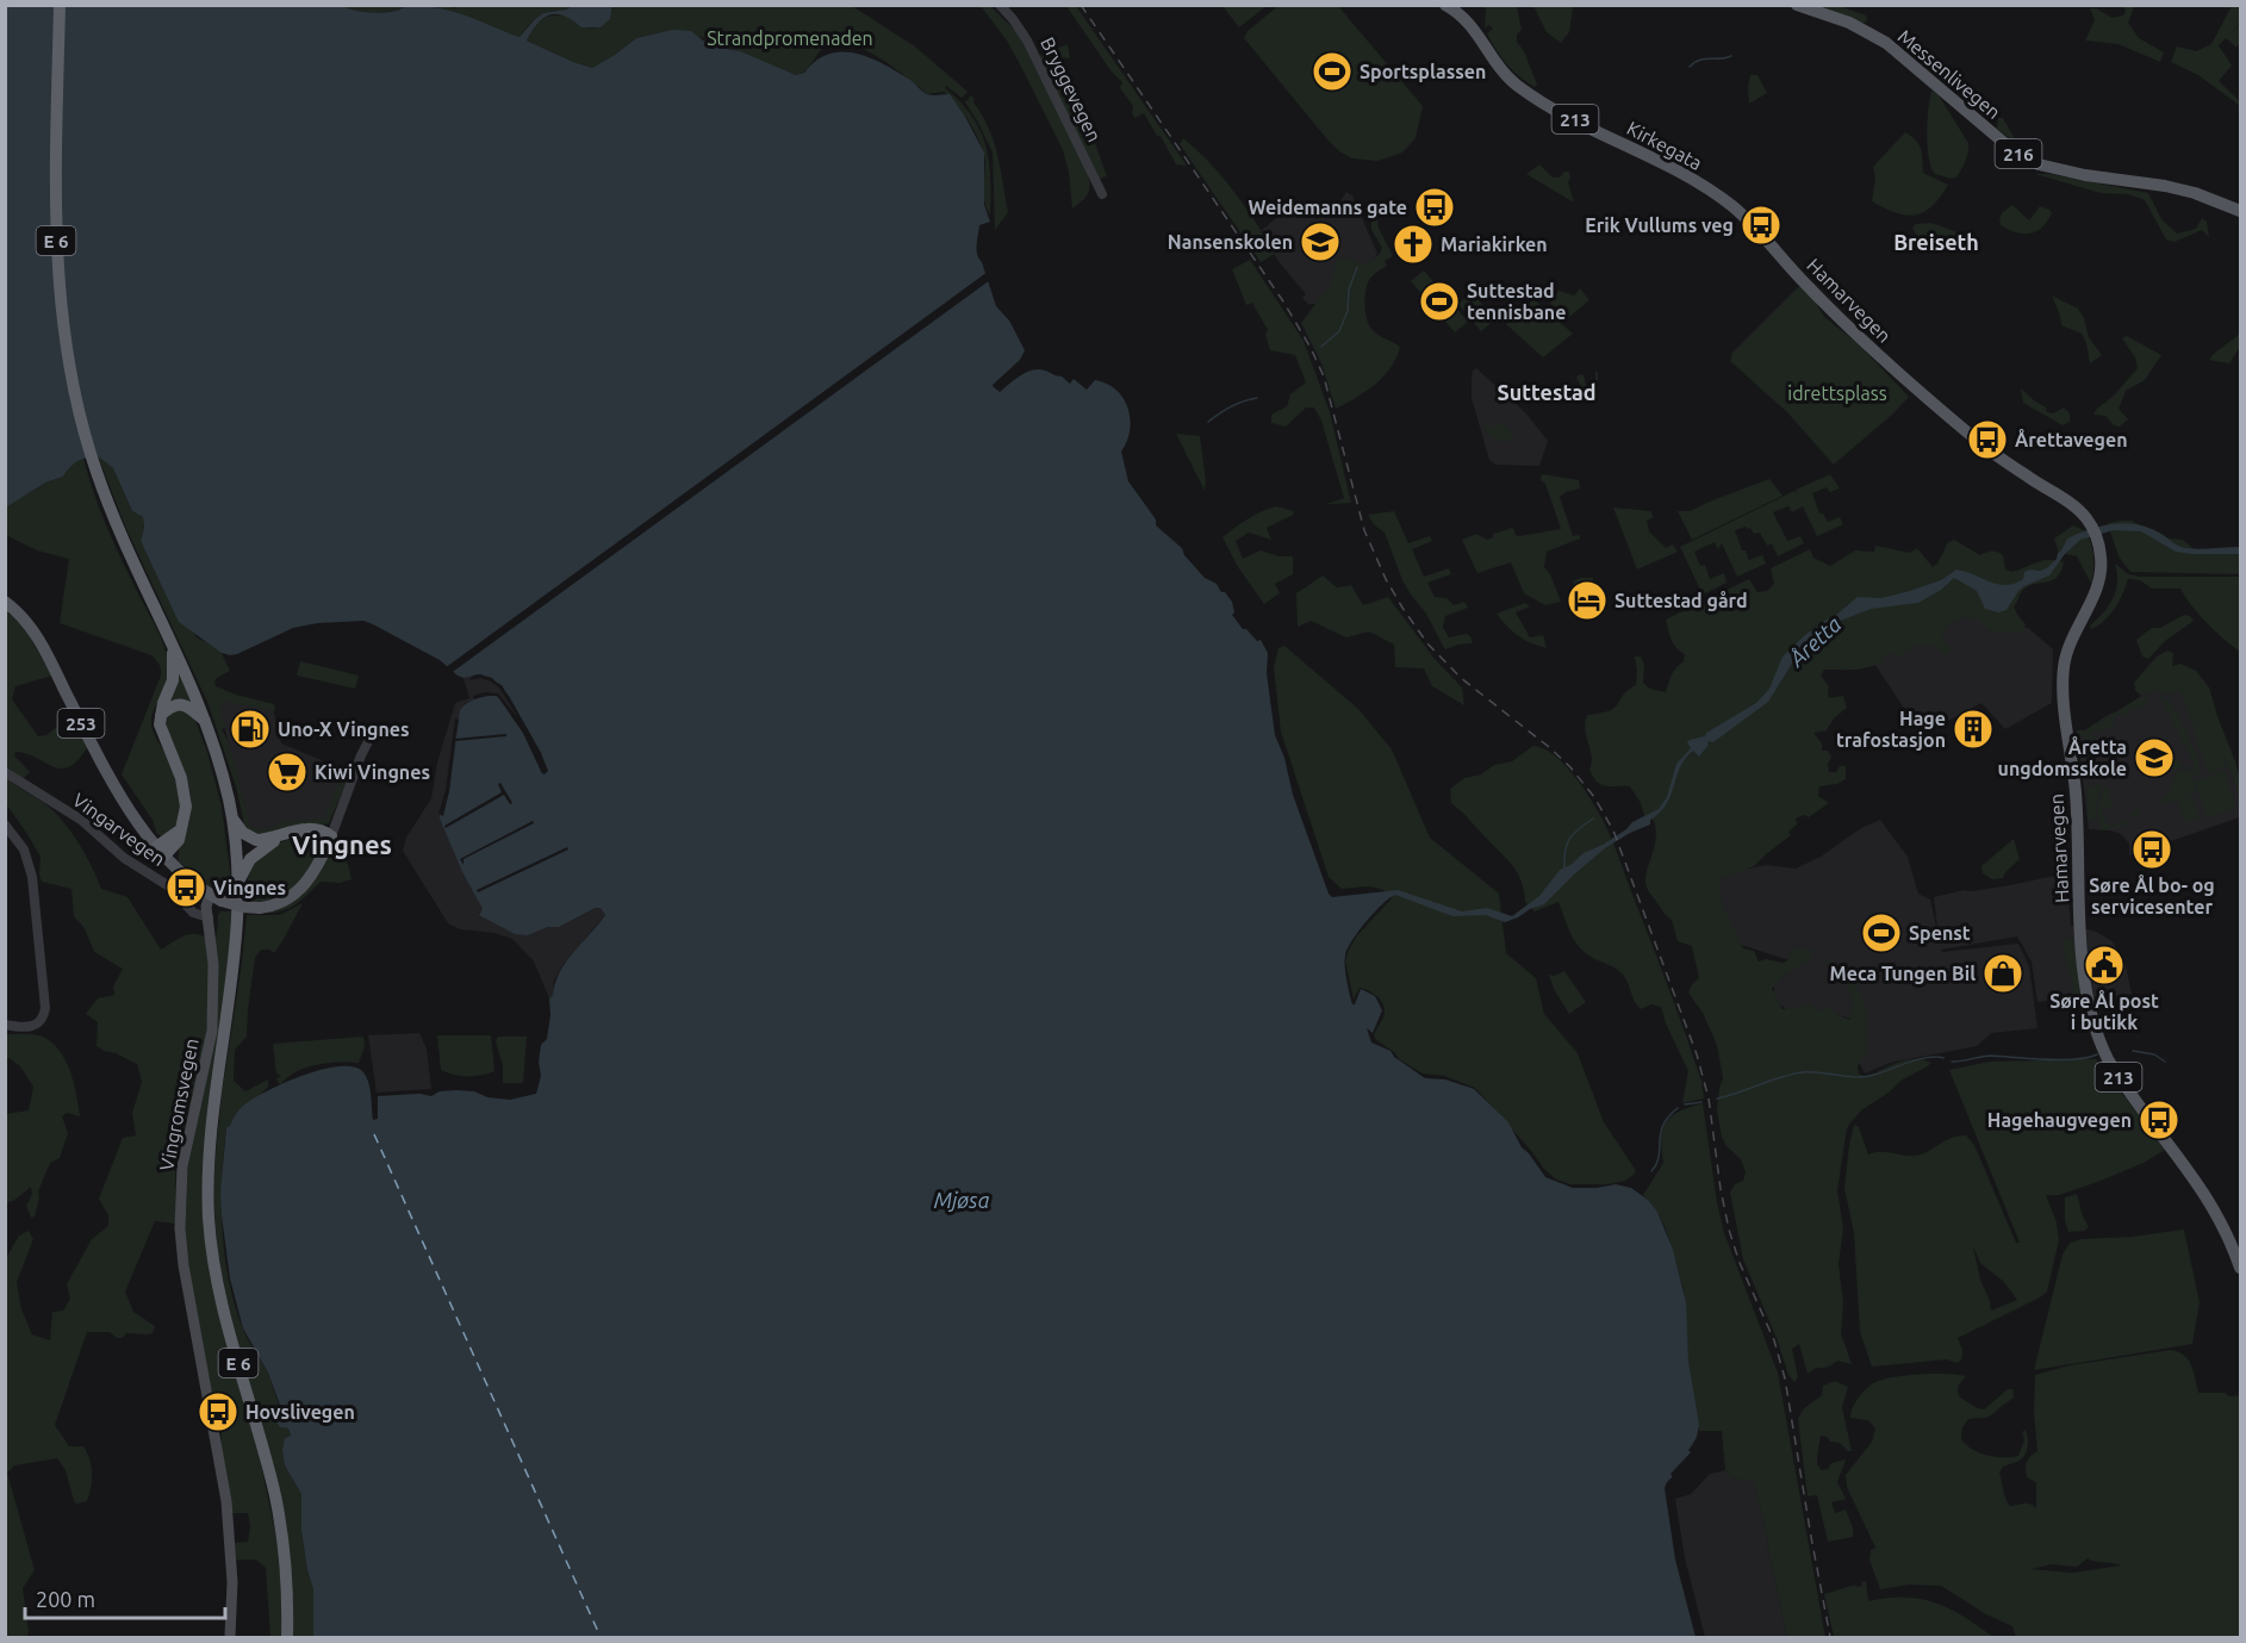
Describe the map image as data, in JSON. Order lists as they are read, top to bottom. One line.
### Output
{"streets":{"highway":["E 6"],"main road":["Messenlivegen","213","Kirkegata","216","Hamarvegen","253","Vingromsvegen"],"street":["Bryggevegen","Vingarvegen"]},"crossings":[["Kirkegata","Hamarvegen"],["Vingarvegen","Vingromsvegen"]],"districts":["Breiseth","Suttestad","Vingnes"],"water":["Åretta","Mjøsa"],"parks":["Strandpromenaden","idrettsplass"],"places":{"sports":["Sportsplassen","Suttestad tennisbane","Spenst"],"bus stop":["Weidemanns gate","Erik Vullums veg","Årettavegen","Søre Ål bo- og servicesenter","Vingnes","Hagehaugvegen","Hovslivegen"],"school or university":["Nansenskolen","Åretta ungdomsskole"],"church":["Mariakirken"],"hotel":["Suttestad gård"],"fuel station":["Uno-X Vingnes"],"building":["Hage trafostasjon"],"supermarket":["Kiwi Vingnes"],"public building":["Søre Ål post i butikk"],"shop":["Meca Tungen Bil"]},"scale_bar":"200 m"}
